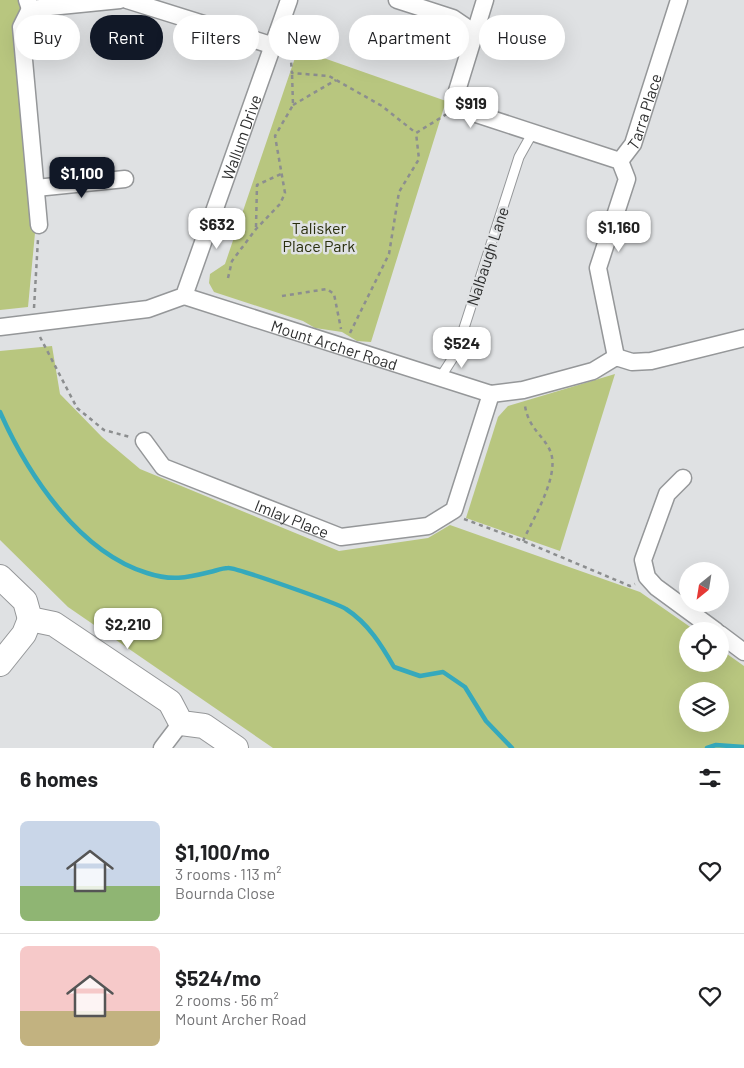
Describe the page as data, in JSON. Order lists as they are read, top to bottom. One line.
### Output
{"streets":{"street":["Tarra Place","Wallum Drive","Mount Archer Road","Imlay Place"],"lane":["Nalbaugh Lane"]},"crossings":[["Wallum Drive","Mount Archer Road"],["Nalbaugh Lane","Mount Archer Road"]],"parks":["Talisker Place Park"],"north":"bottom left","page":{"chip":["Buy","Rent","Filters","New","Apartment","House"],"price":["$919","$1,100","$632","$1,160","$524","$2,210"],"heading":"6 homes","list":[{"name":"$1,100/mo","note":"3 rooms · 113 m² · Bournda Close"},{"name":"$524/mo","note":"2 rooms · 56 m² · Mount Archer Road"}]}}
